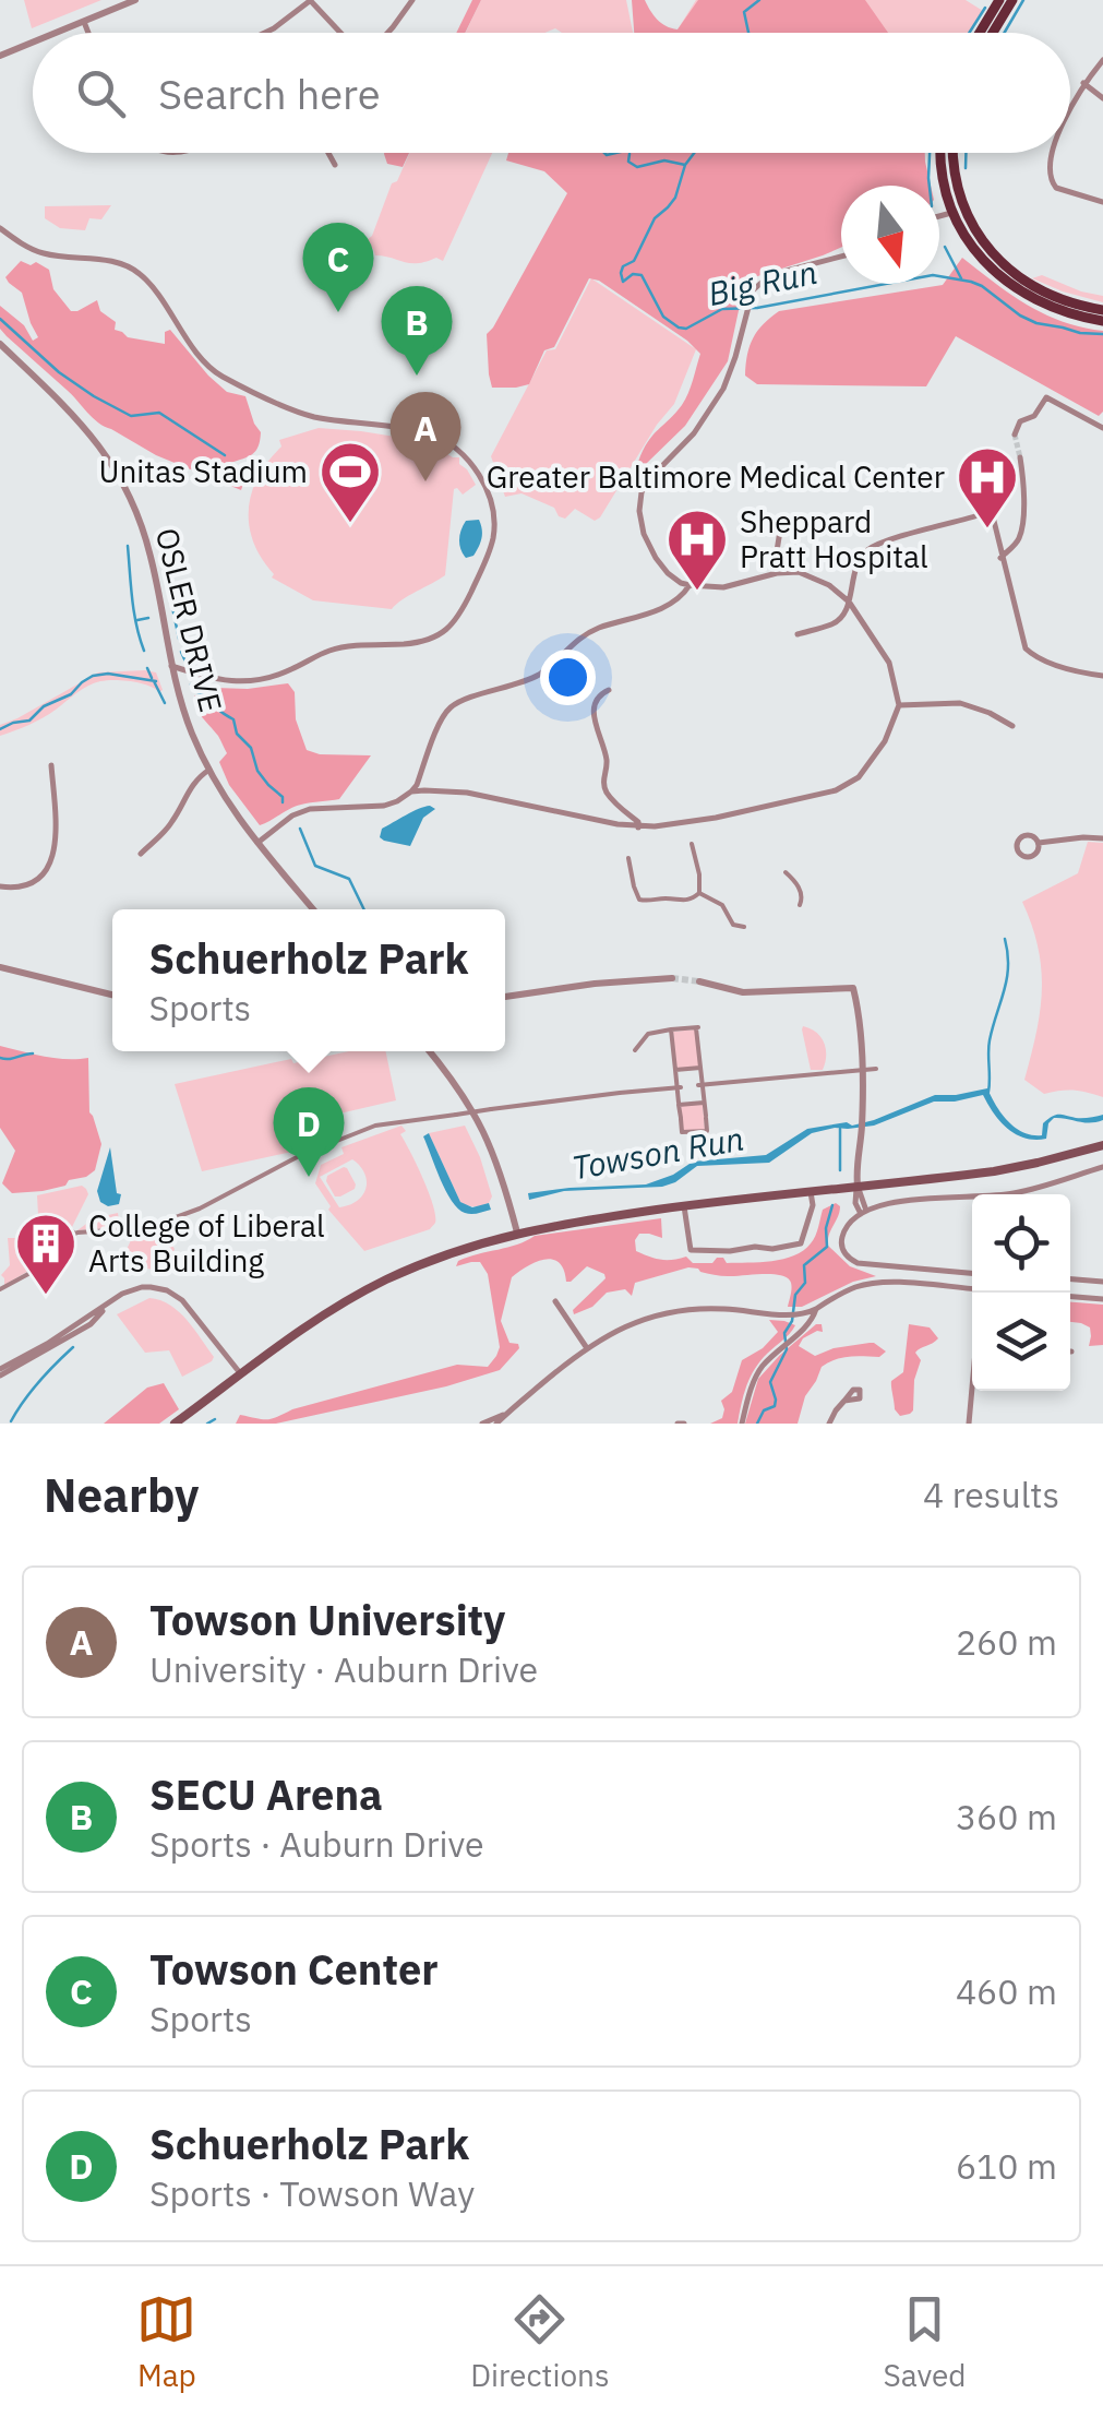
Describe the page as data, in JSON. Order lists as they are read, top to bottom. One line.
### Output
{"streets":{"street":["OSLER DRIVE"]},"water":["Big Run","Towson Run"],"places":{"sports":["Unitas Stadium"],"hospital":["Greater Baltimore Medical Center","Sheppard Pratt Hospital"],"building":["College of Liberal Arts Building"]},"north":"bottom","page":{"search":"Search here","pins":["C","B","A","D"],"popup":["Schuerholz Park","Sports"],"heading":["Nearby","4 results"],"list":[{"mark":"A","name":"Towson University","note":"University · Auburn Drive","value":"260 m"},{"mark":"B","name":"SECU Arena","note":"Sports · Auburn Drive","value":"360 m"},{"mark":"C","name":"Towson Center","note":"Sports","value":"460 m"},{"mark":"D","name":"Schuerholz Park","note":"Sports · Towson Way","value":"610 m"}],"nav":["Map","Directions","Saved"]}}
